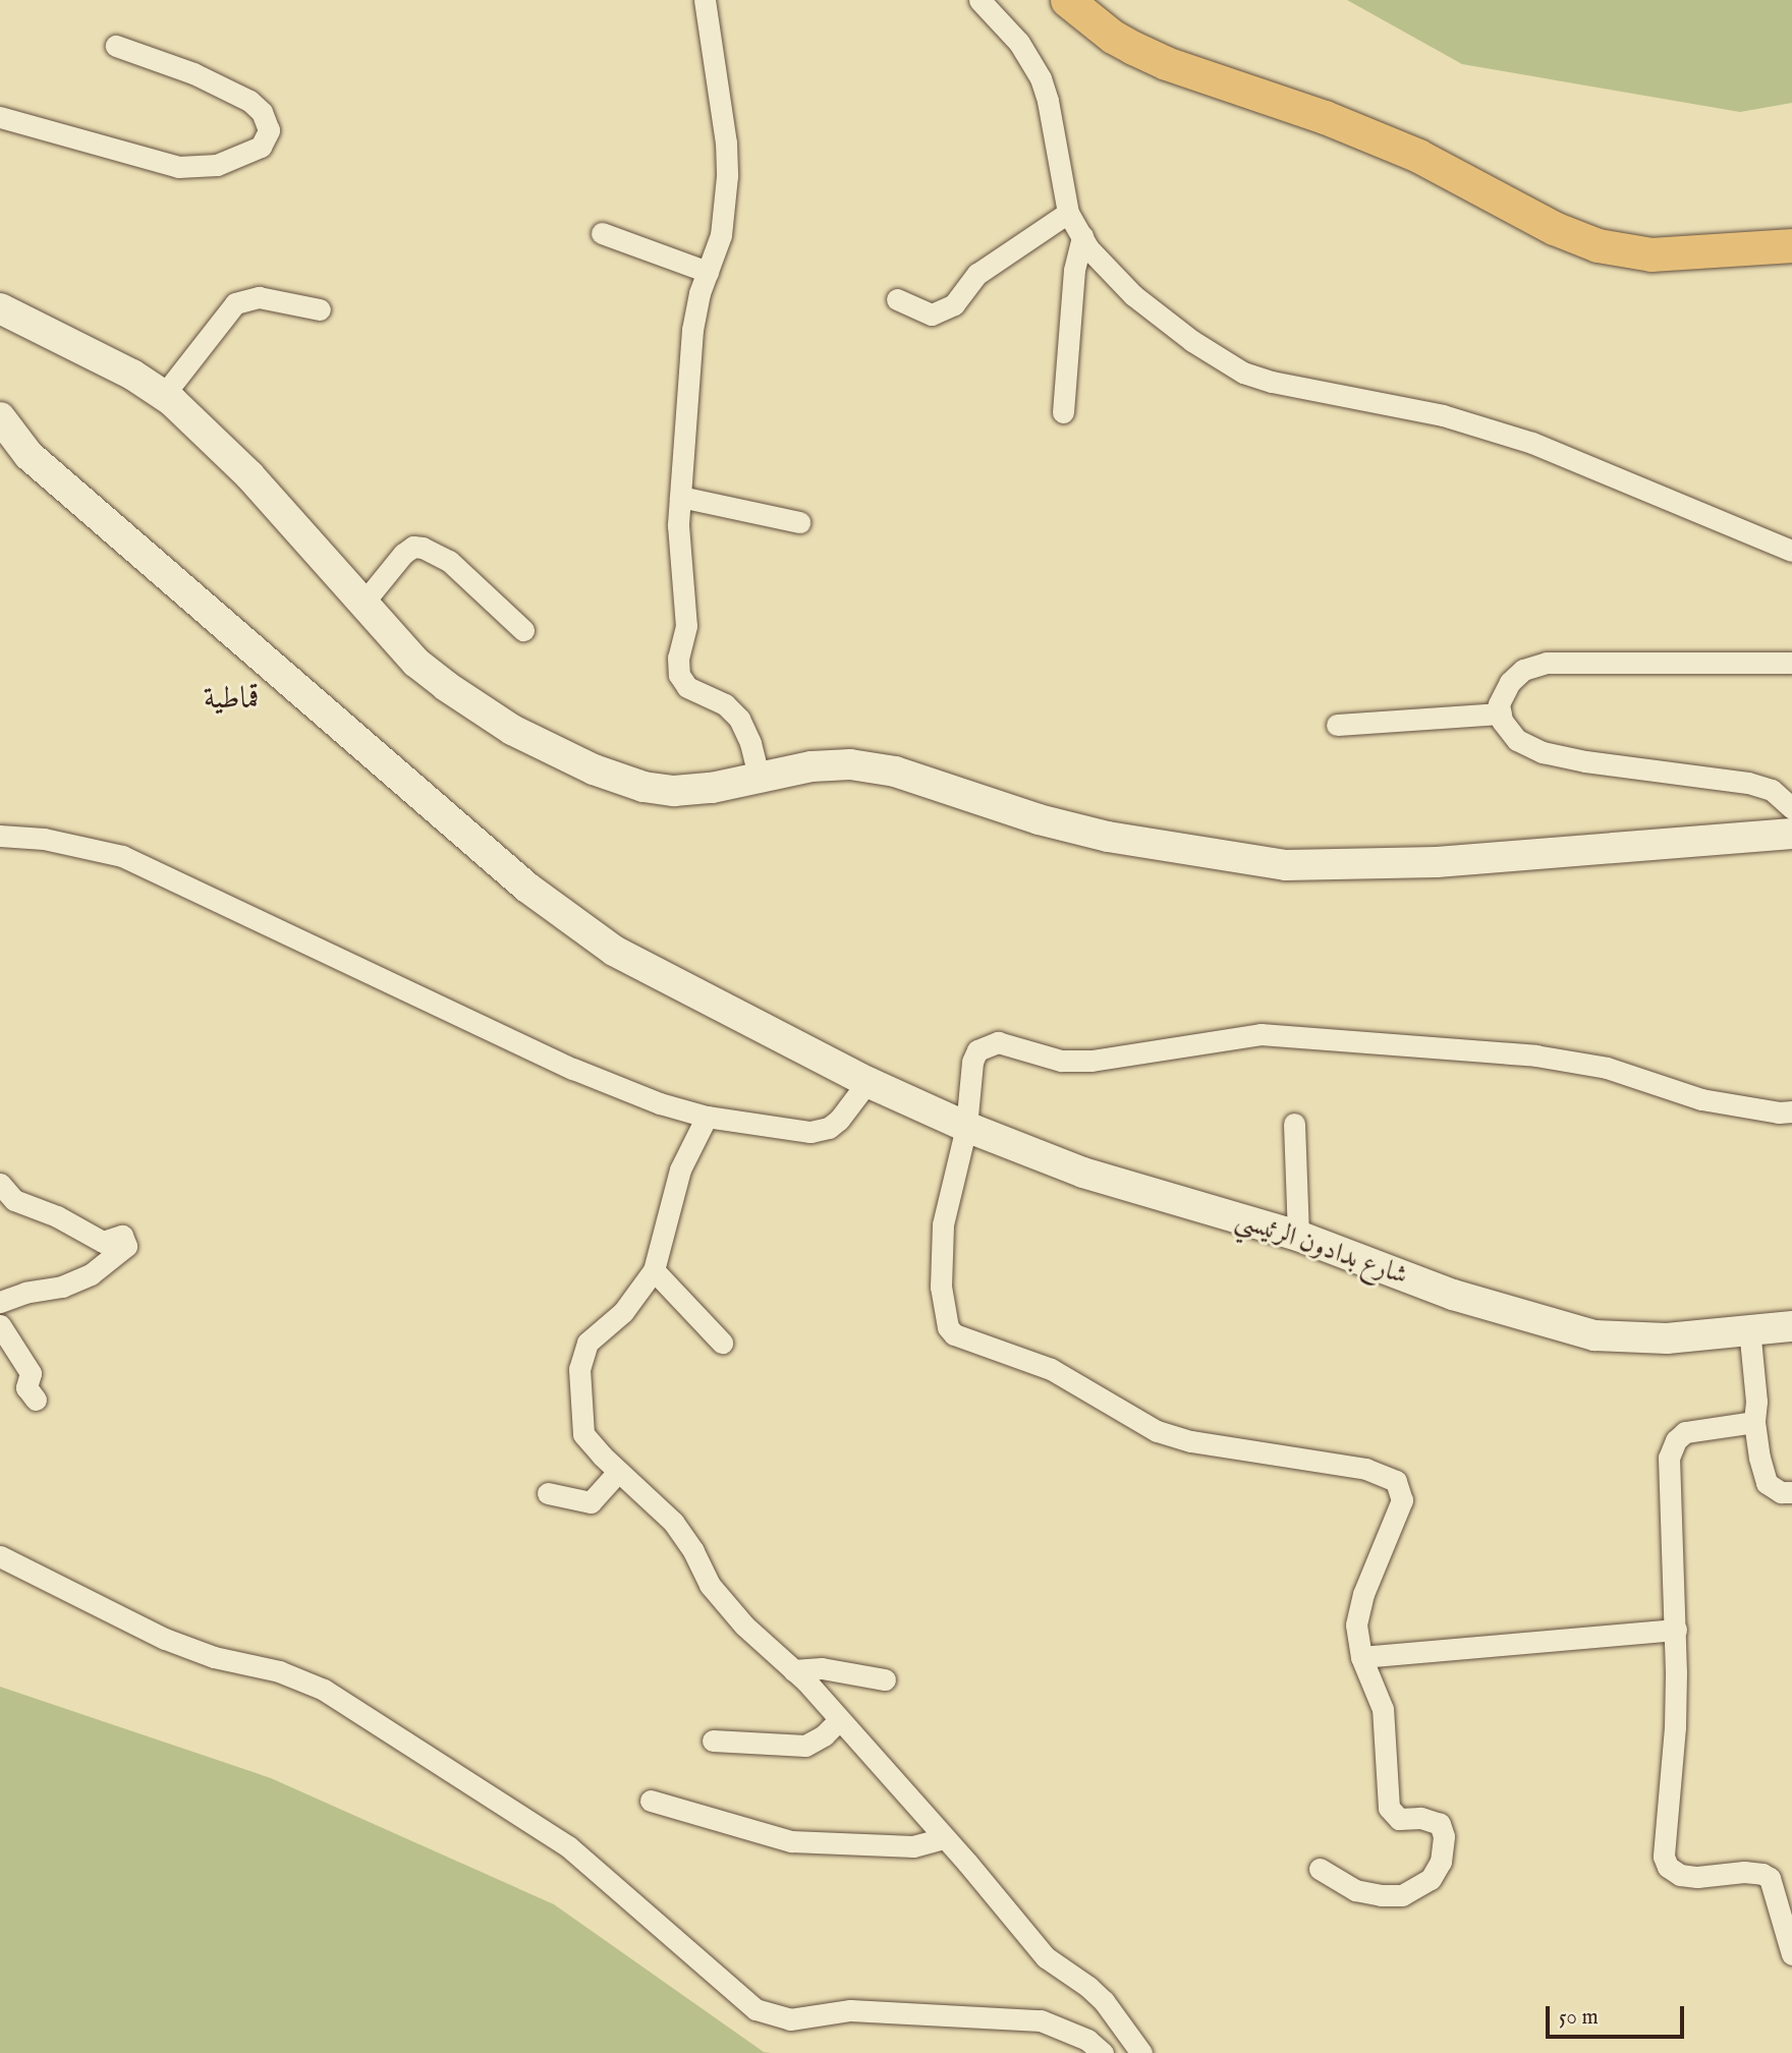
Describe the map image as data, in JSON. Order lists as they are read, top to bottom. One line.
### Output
{"streets":{"main road":["شارع بدادون الرئيسي"]},"districts":["قماطية"],"scale_bar":"50 m"}
